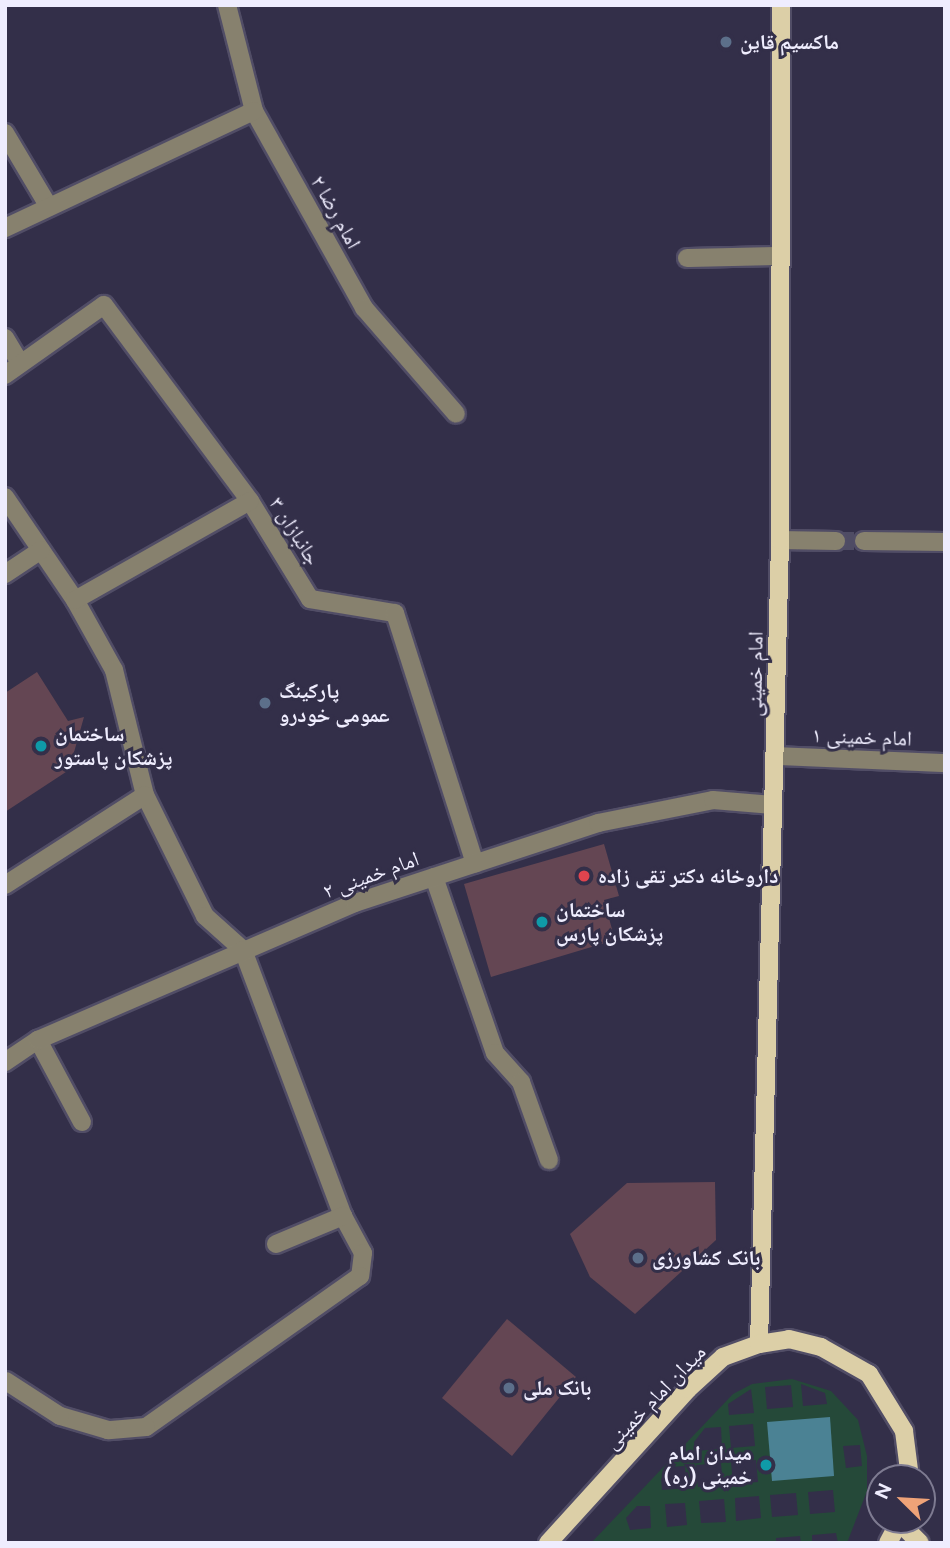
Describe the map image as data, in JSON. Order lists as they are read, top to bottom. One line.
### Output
{"streets":{"main road":["امام خمینی","میدان امام خمینی"],"lane":["امام رضا ۲","جانبازان ۳","امام خمینی ۱","امام خمینی ۲"]},"crossings":[["جانبازان ۳","امام خمینی ۲"],["امام خمینی","امام خمینی ۱"],["امام خمینی","امام خمینی ۲"],["امام خمینی","میدان امام خمینی"]],"places":["ماکسیم قاین","پارکینگ عمومی خودرو","ساختمان پزشکان پاستور","داروخانه دکتر تقی زاده","ساختمان پزشکان پارس","بانک کشاورزی","بانک ملی","میدان امام خمینی (ره)"],"north":"top left"}
